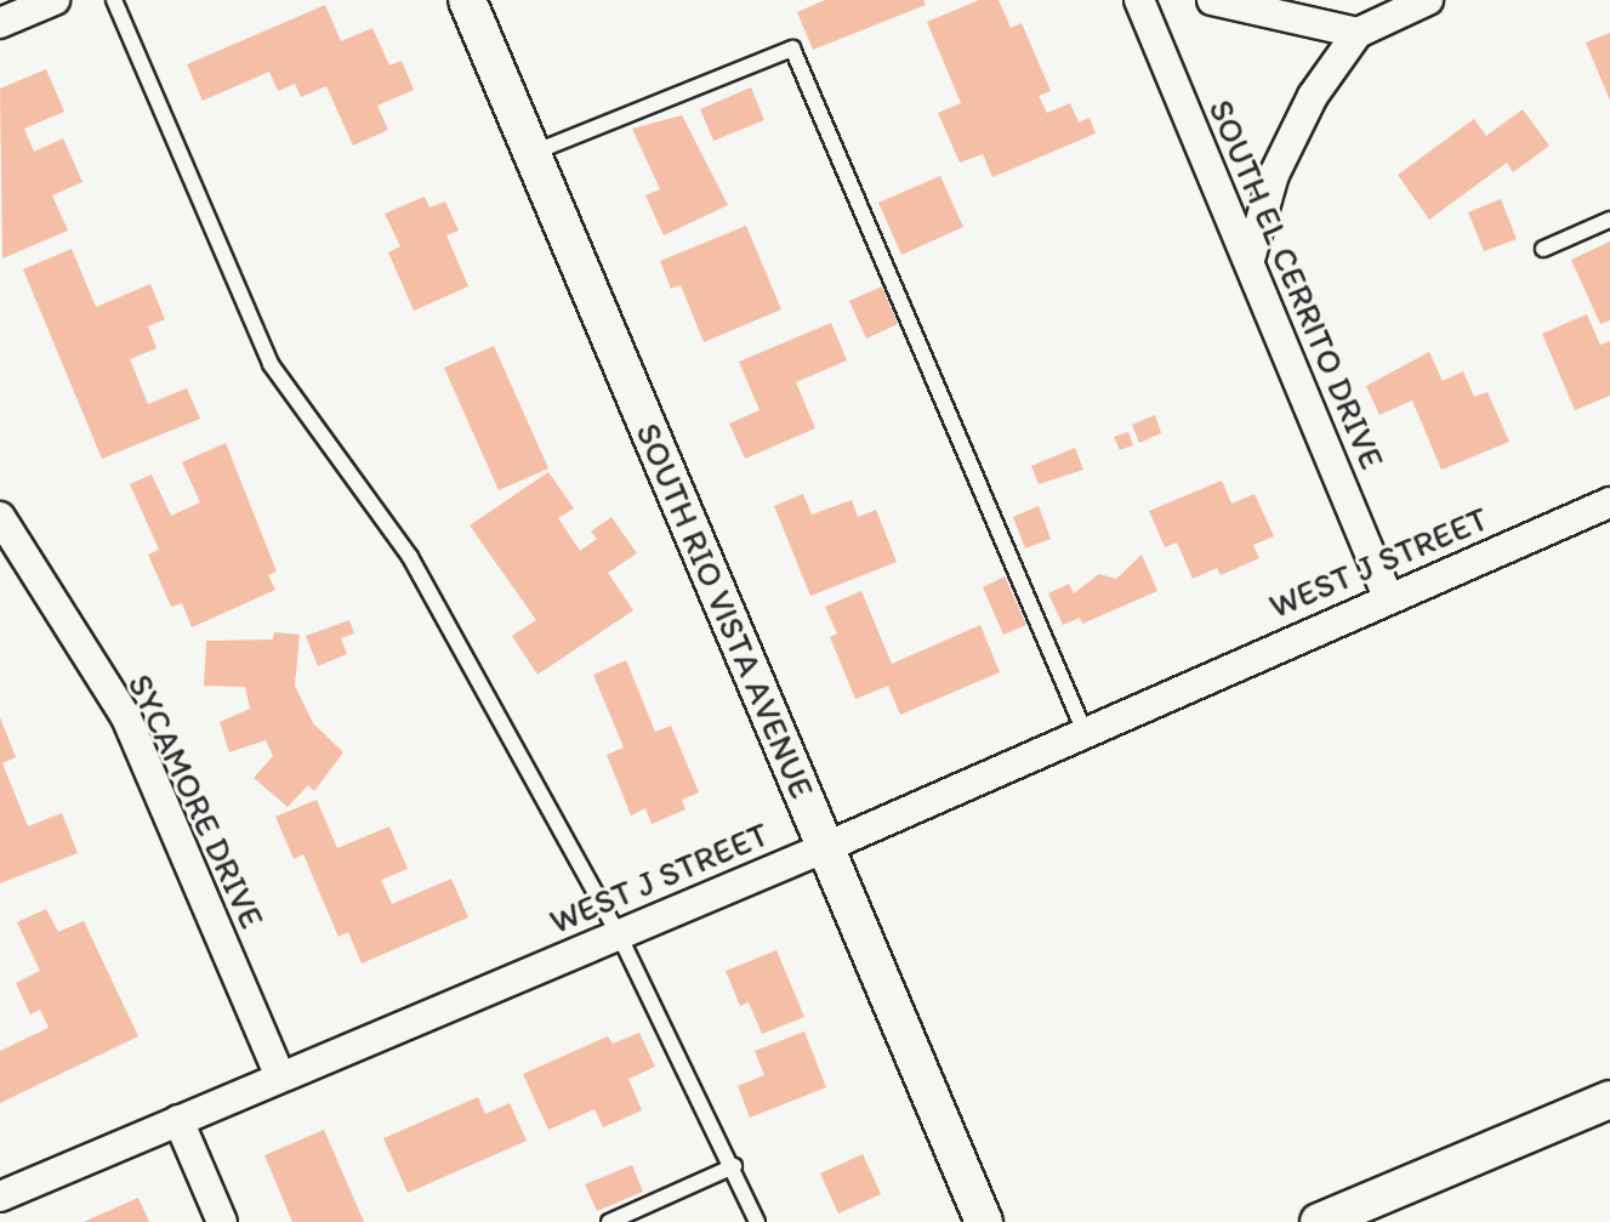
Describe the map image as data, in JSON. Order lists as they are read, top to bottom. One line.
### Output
{"streets":{"street":["SOUTH EL CERRITO DRIVE","WEST J STREET","SOUTH RIO VISTA AVENUE","SYCAMORE DRIVE"]},"crossings":[["SOUTH EL CERRITO DRIVE","WEST J STREET"],["WEST J STREET","SOUTH RIO VISTA AVENUE"],["WEST J STREET","SYCAMORE DRIVE"]]}
